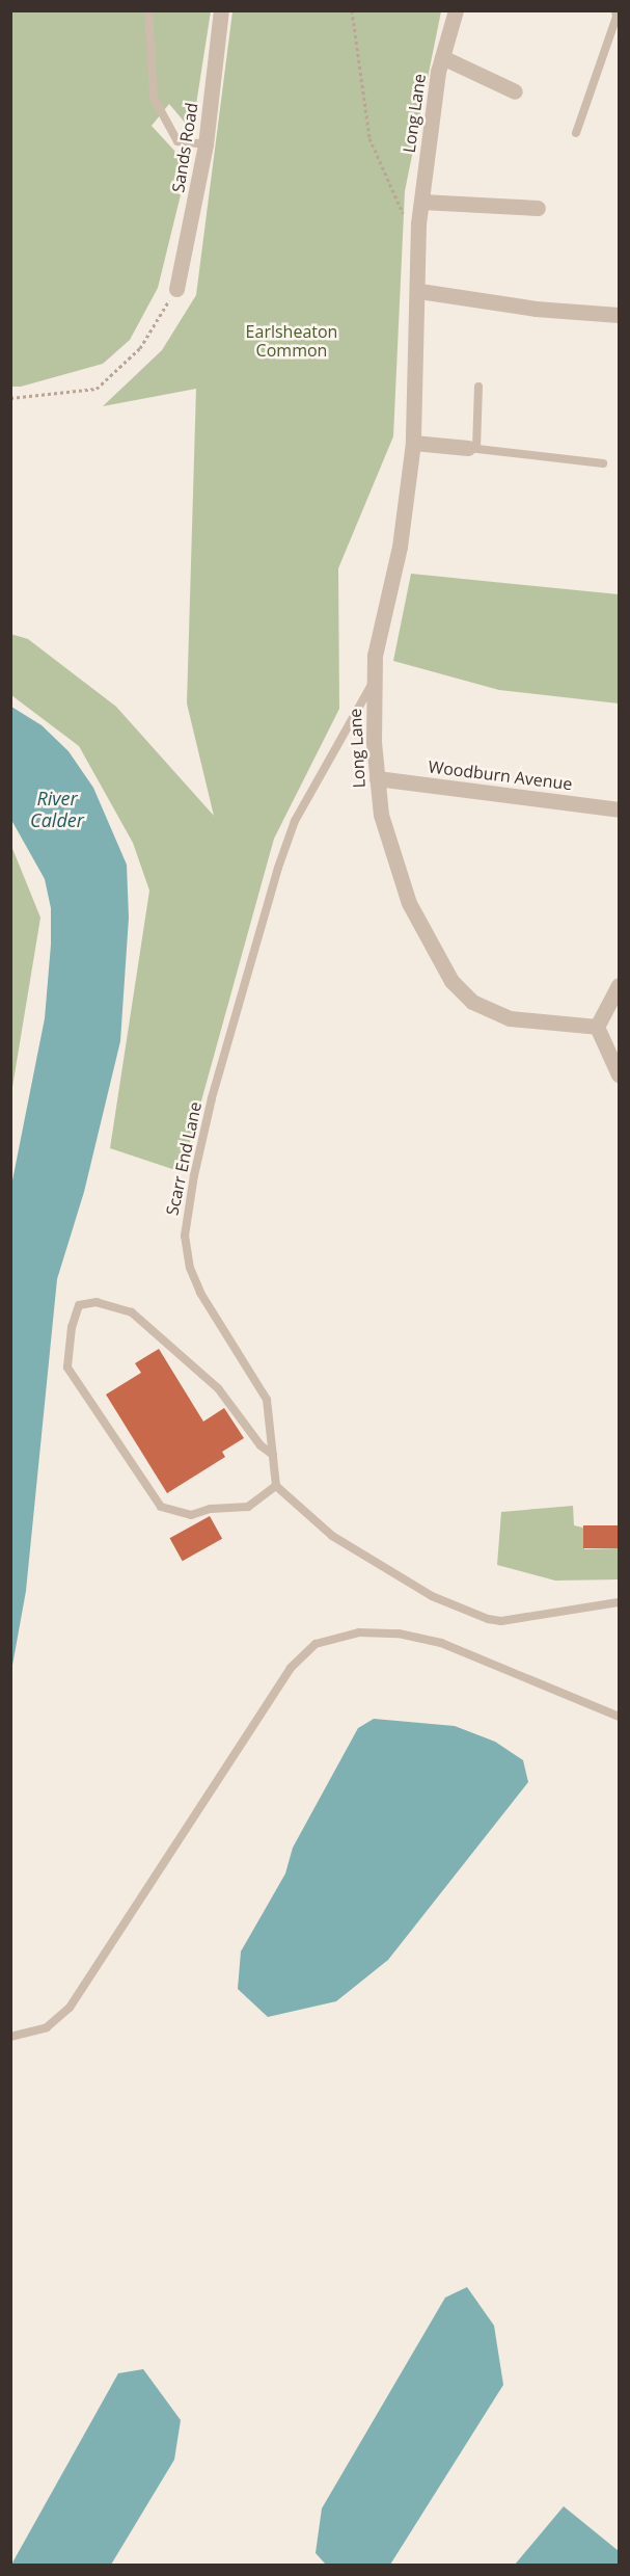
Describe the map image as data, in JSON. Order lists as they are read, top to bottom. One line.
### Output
{"streets":{"street":["Long Lane","Sands Road","Woodburn Avenue"],"lane":["Scarr End Lane"]},"crossings":[["Long Lane","Woodburn Avenue"],["Long Lane","Scarr End Lane"]],"water":["River Calder"],"parks":["Earlsheaton Common"]}
